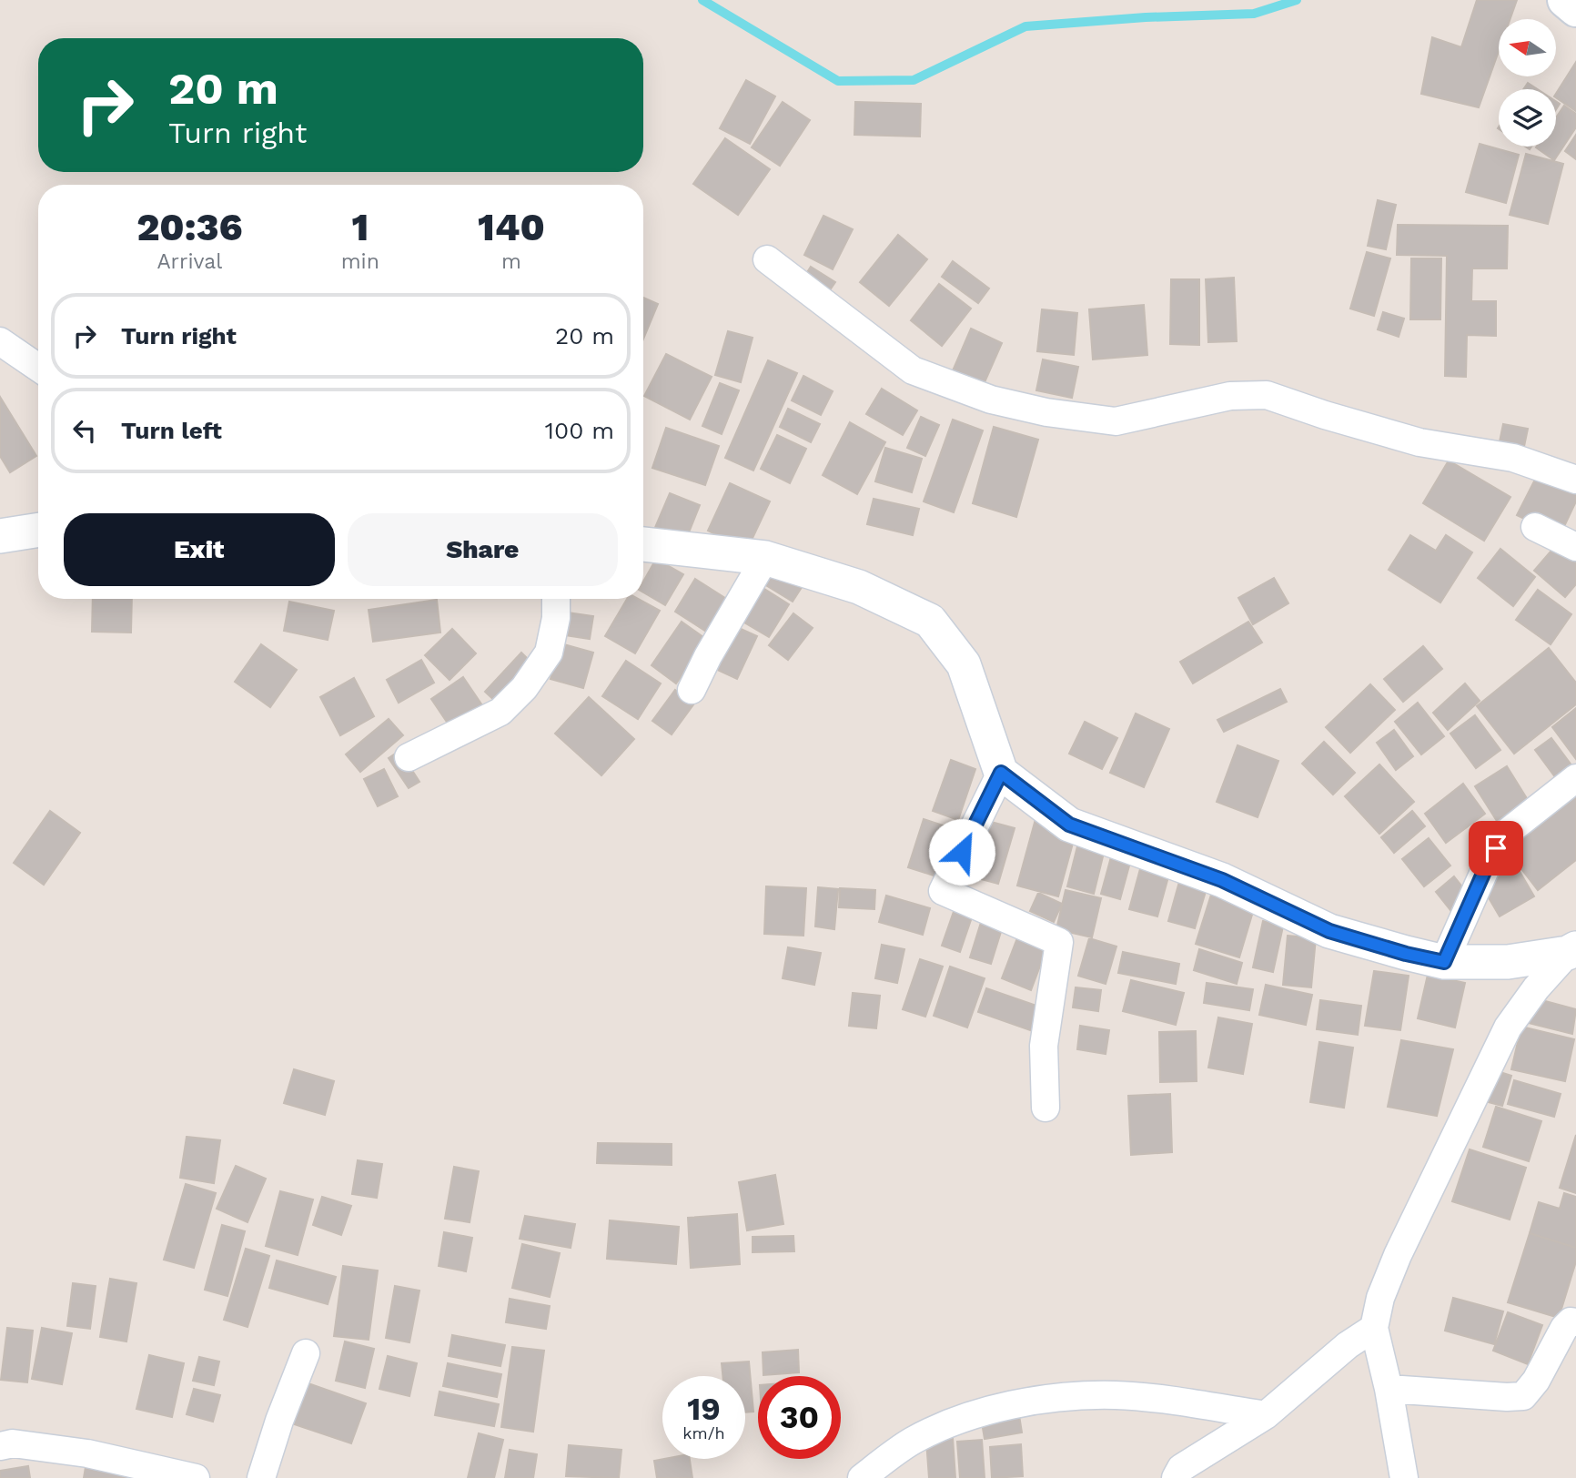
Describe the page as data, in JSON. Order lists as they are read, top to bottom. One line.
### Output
{"north":"left","page":{"turn":["20 m","Turn right"],"eta":["20:36","Arrival","1","min","140","m"],"list":[{"name":"Turn right","value":"20 m"},{"name":"Turn left","value":"100 m"}],"buttons":["Exit","Share"],"speed":"19 km/h","limit":"30"}}
